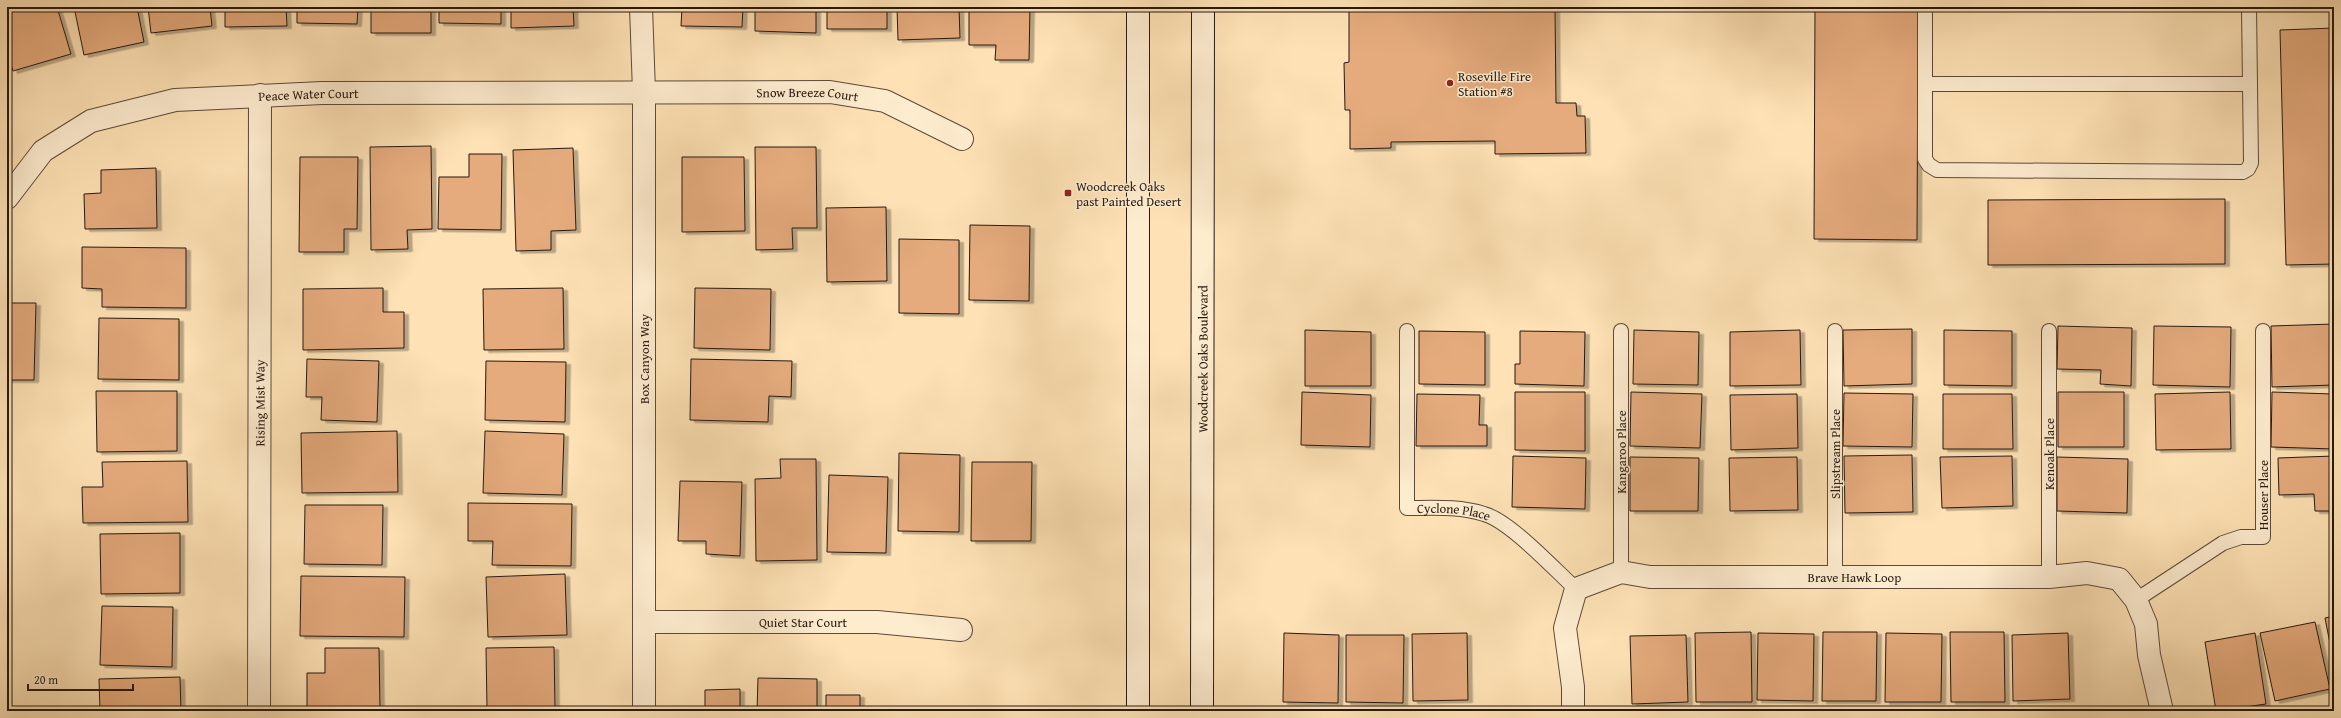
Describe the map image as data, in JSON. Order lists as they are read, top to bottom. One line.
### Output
{"streets":{"street":["Peace Water Court","Snow Breeze Court","Box Canyon Way","Woodcreek Oaks Boulevard","Rising Mist Way","Brave Hawk Loop","Quiet Star Court"],"lane":["Kangaroo Place","Slipstream Place","Kenoak Place","Houser Place","Cyclone Place"]},"crossings":[["Peace Water Court","Snow Breeze Court"],["Peace Water Court","Box Canyon Way"],["Peace Water Court","Rising Mist Way"],["Snow Breeze Court","Box Canyon Way"],["Box Canyon Way","Quiet Star Court"],["Kangaroo Place","Brave Hawk Loop"],["Slipstream Place","Brave Hawk Loop"],["Kenoak Place","Brave Hawk Loop"],["Houser Place","Brave Hawk Loop"]],"places":{"other":["Roseville Fire Station #8"],"transit":["Woodcreek Oaks past Painted Desert"]},"scale_bar":"20 m"}
